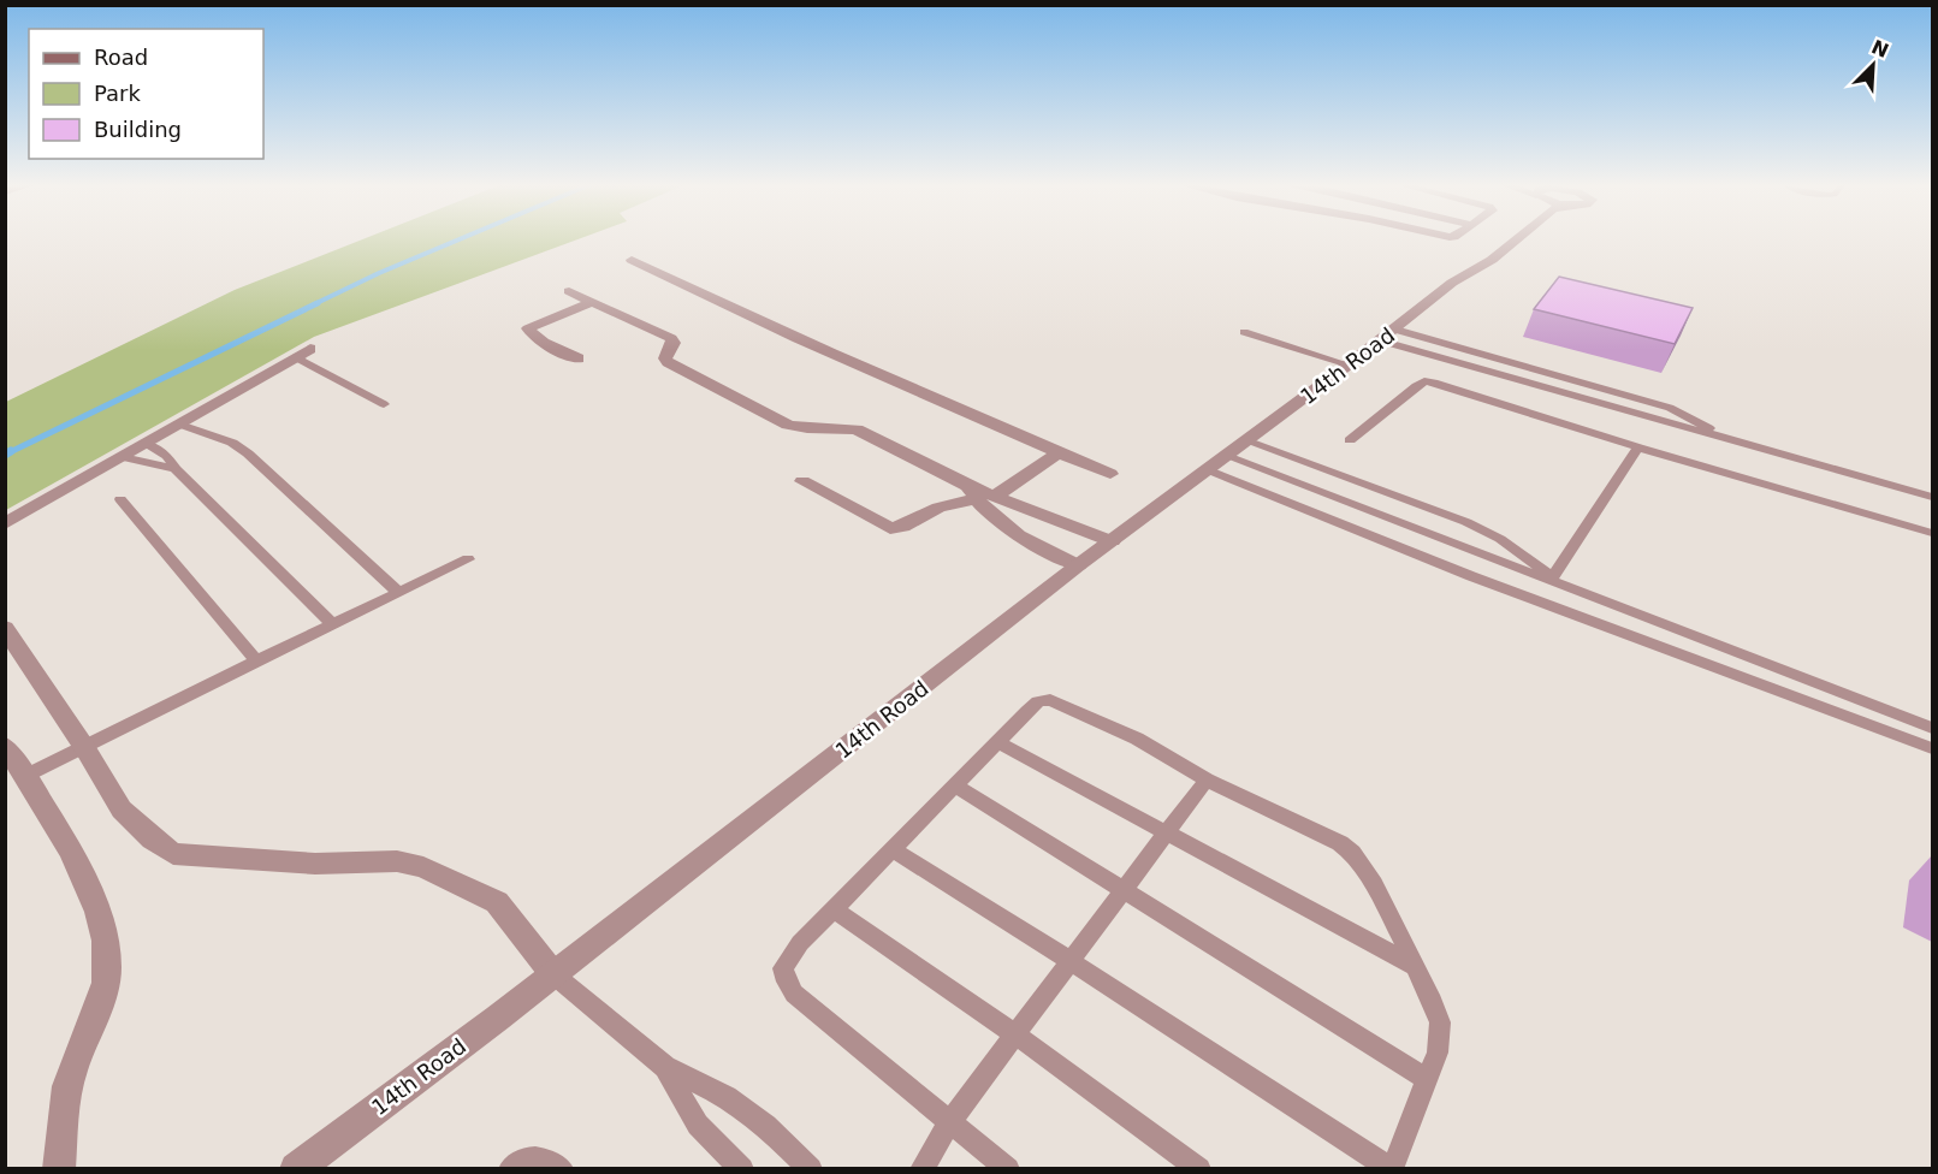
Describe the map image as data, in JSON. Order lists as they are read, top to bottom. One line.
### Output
{"streets":{"street":["14th Road"]},"legend":["Road","Park","Building"],"north":"top right"}
